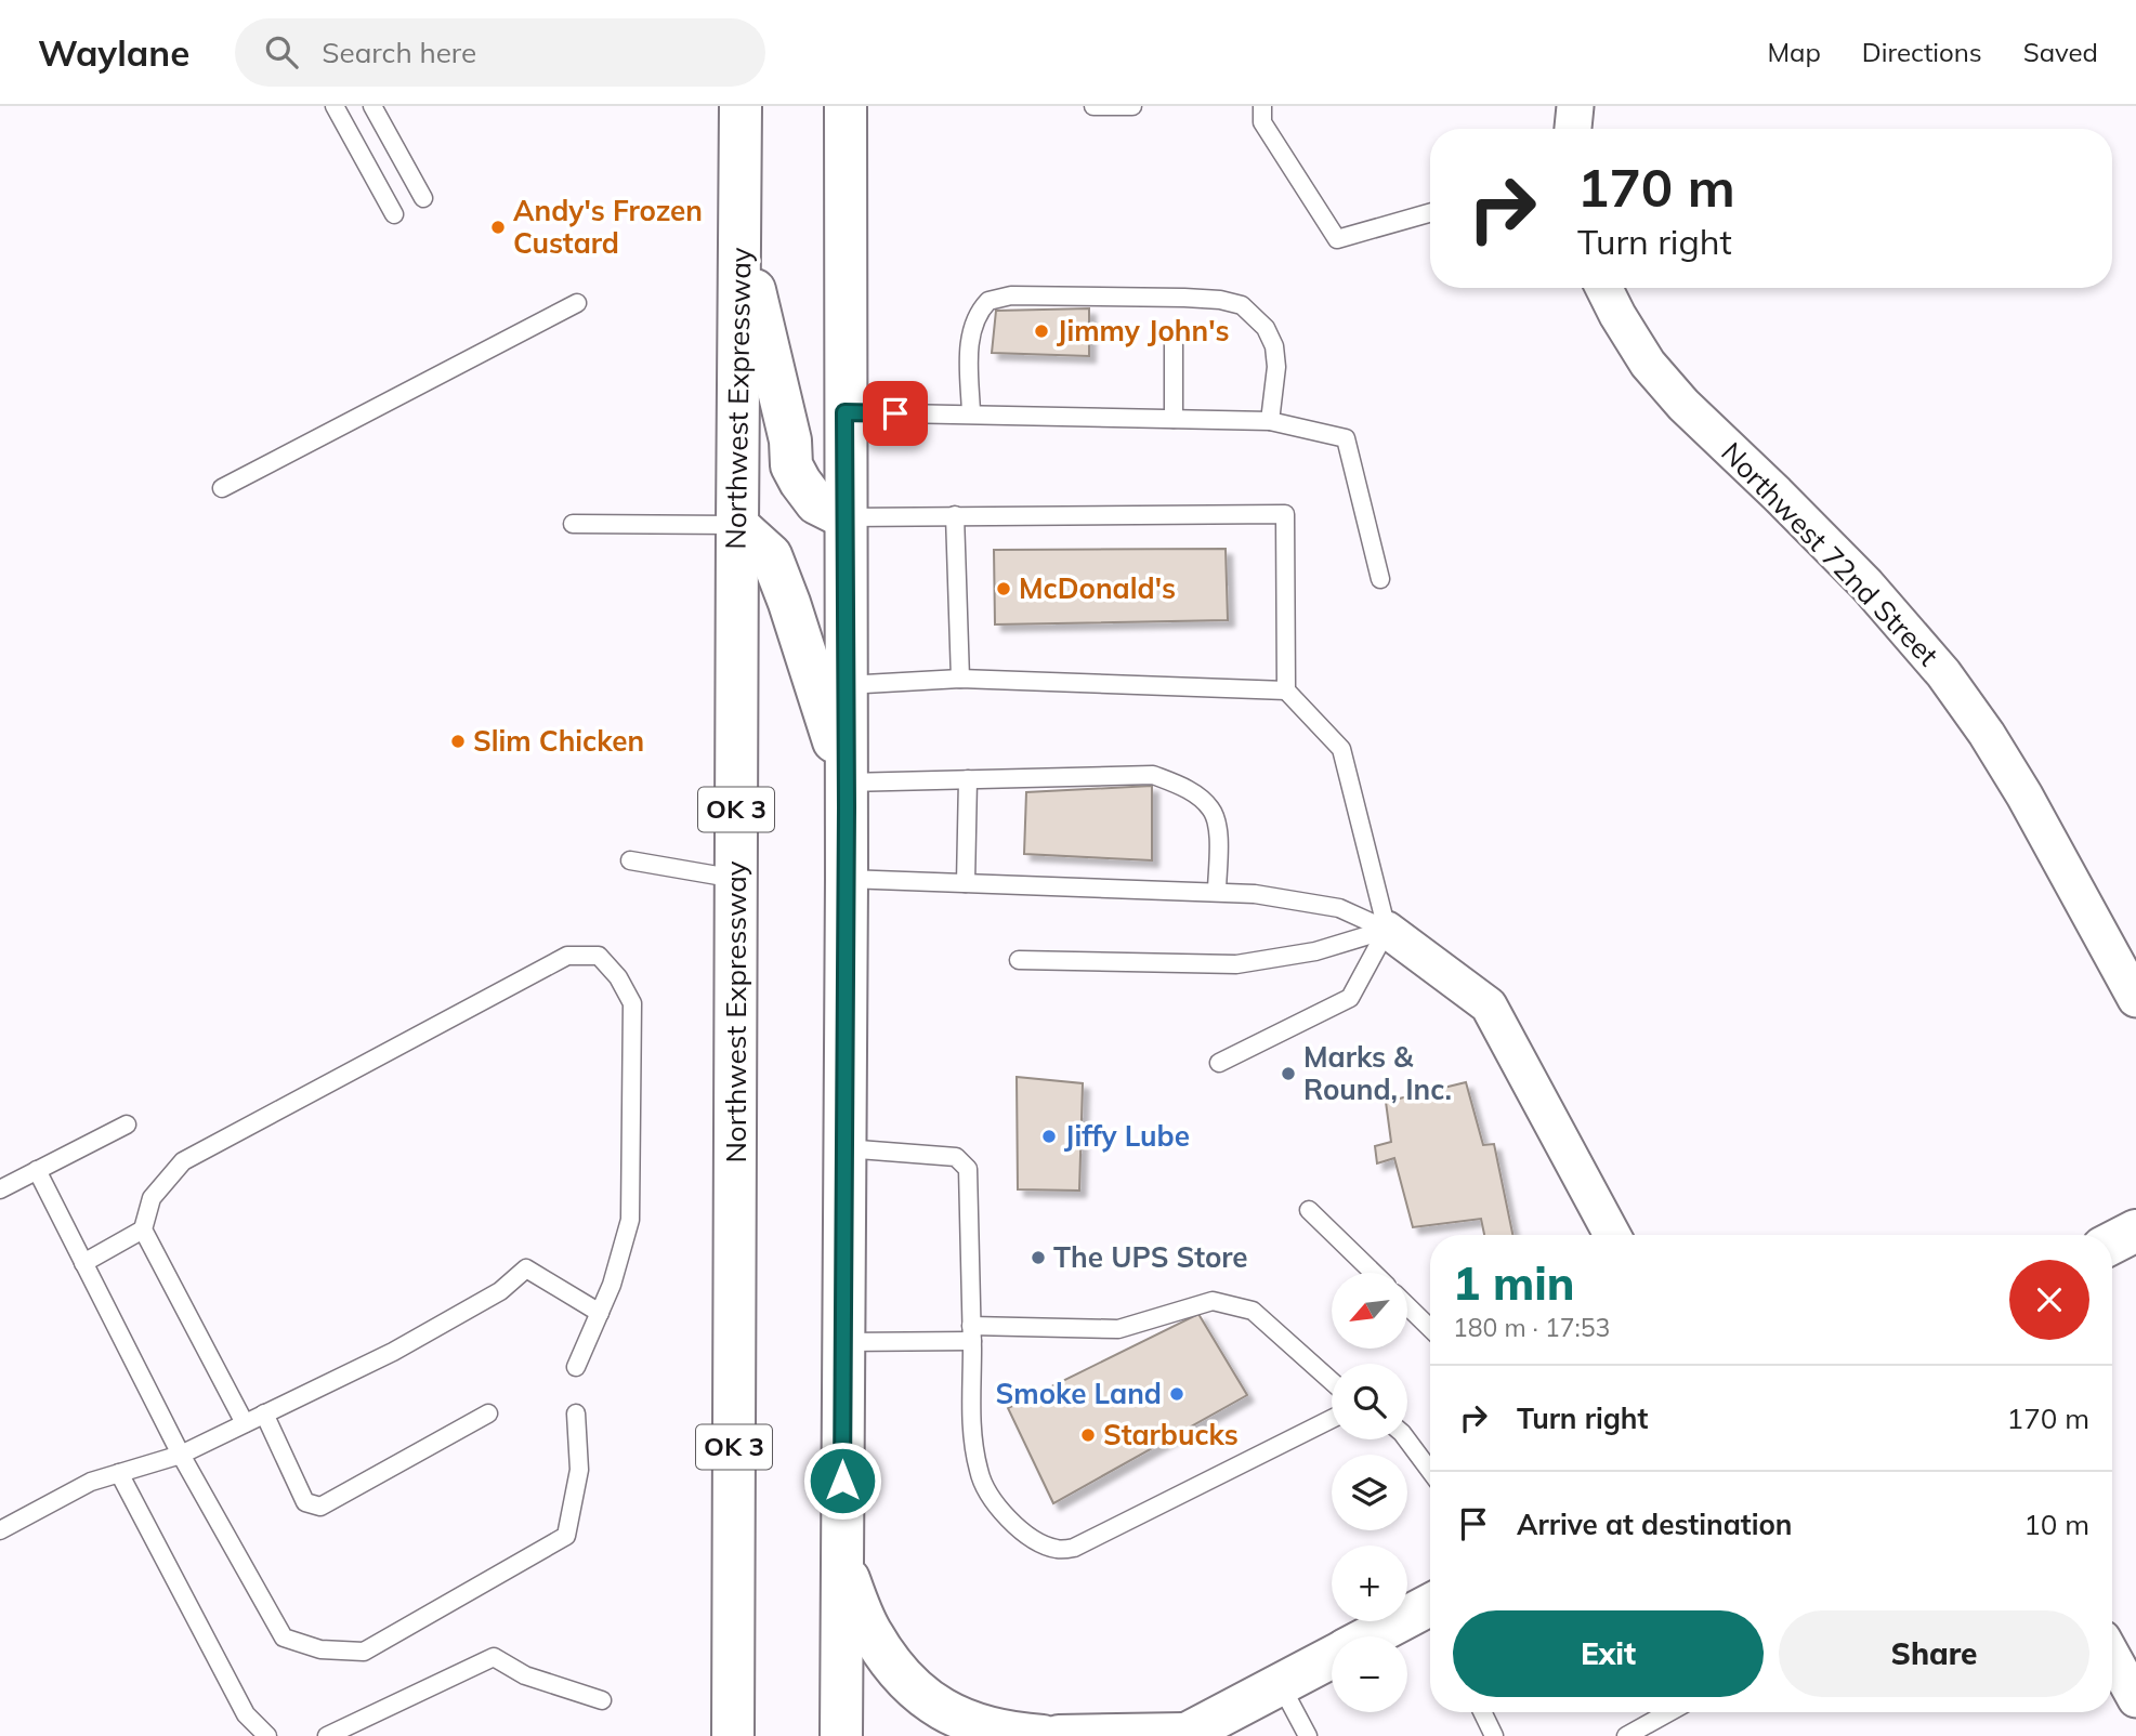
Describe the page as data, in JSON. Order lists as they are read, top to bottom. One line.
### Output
{"streets":{"main road":["Northwest Expressway","OK 3"],"street":["Northwest 72nd Street"]},"places":["Andy's Frozen Custard","Jimmy John's","McDonald's","Slim Chicken","Marks & Round, Inc.","Jiffy Lube","The UPS Store","Smoke Land","Starbucks"],"north":"bottom left","page":{"header":"Waylane","search":"Search here","nav":["Map","Directions","Saved"],"turn":["170 m","Turn right"],"heading":["1 min","180 m · 17:53"],"map_buttons":["+","−"],"list":[{"name":"Turn right","value":"170 m"},{"name":"Arrive at destination","value":"10 m"}],"buttons":["Exit","Share"]}}
